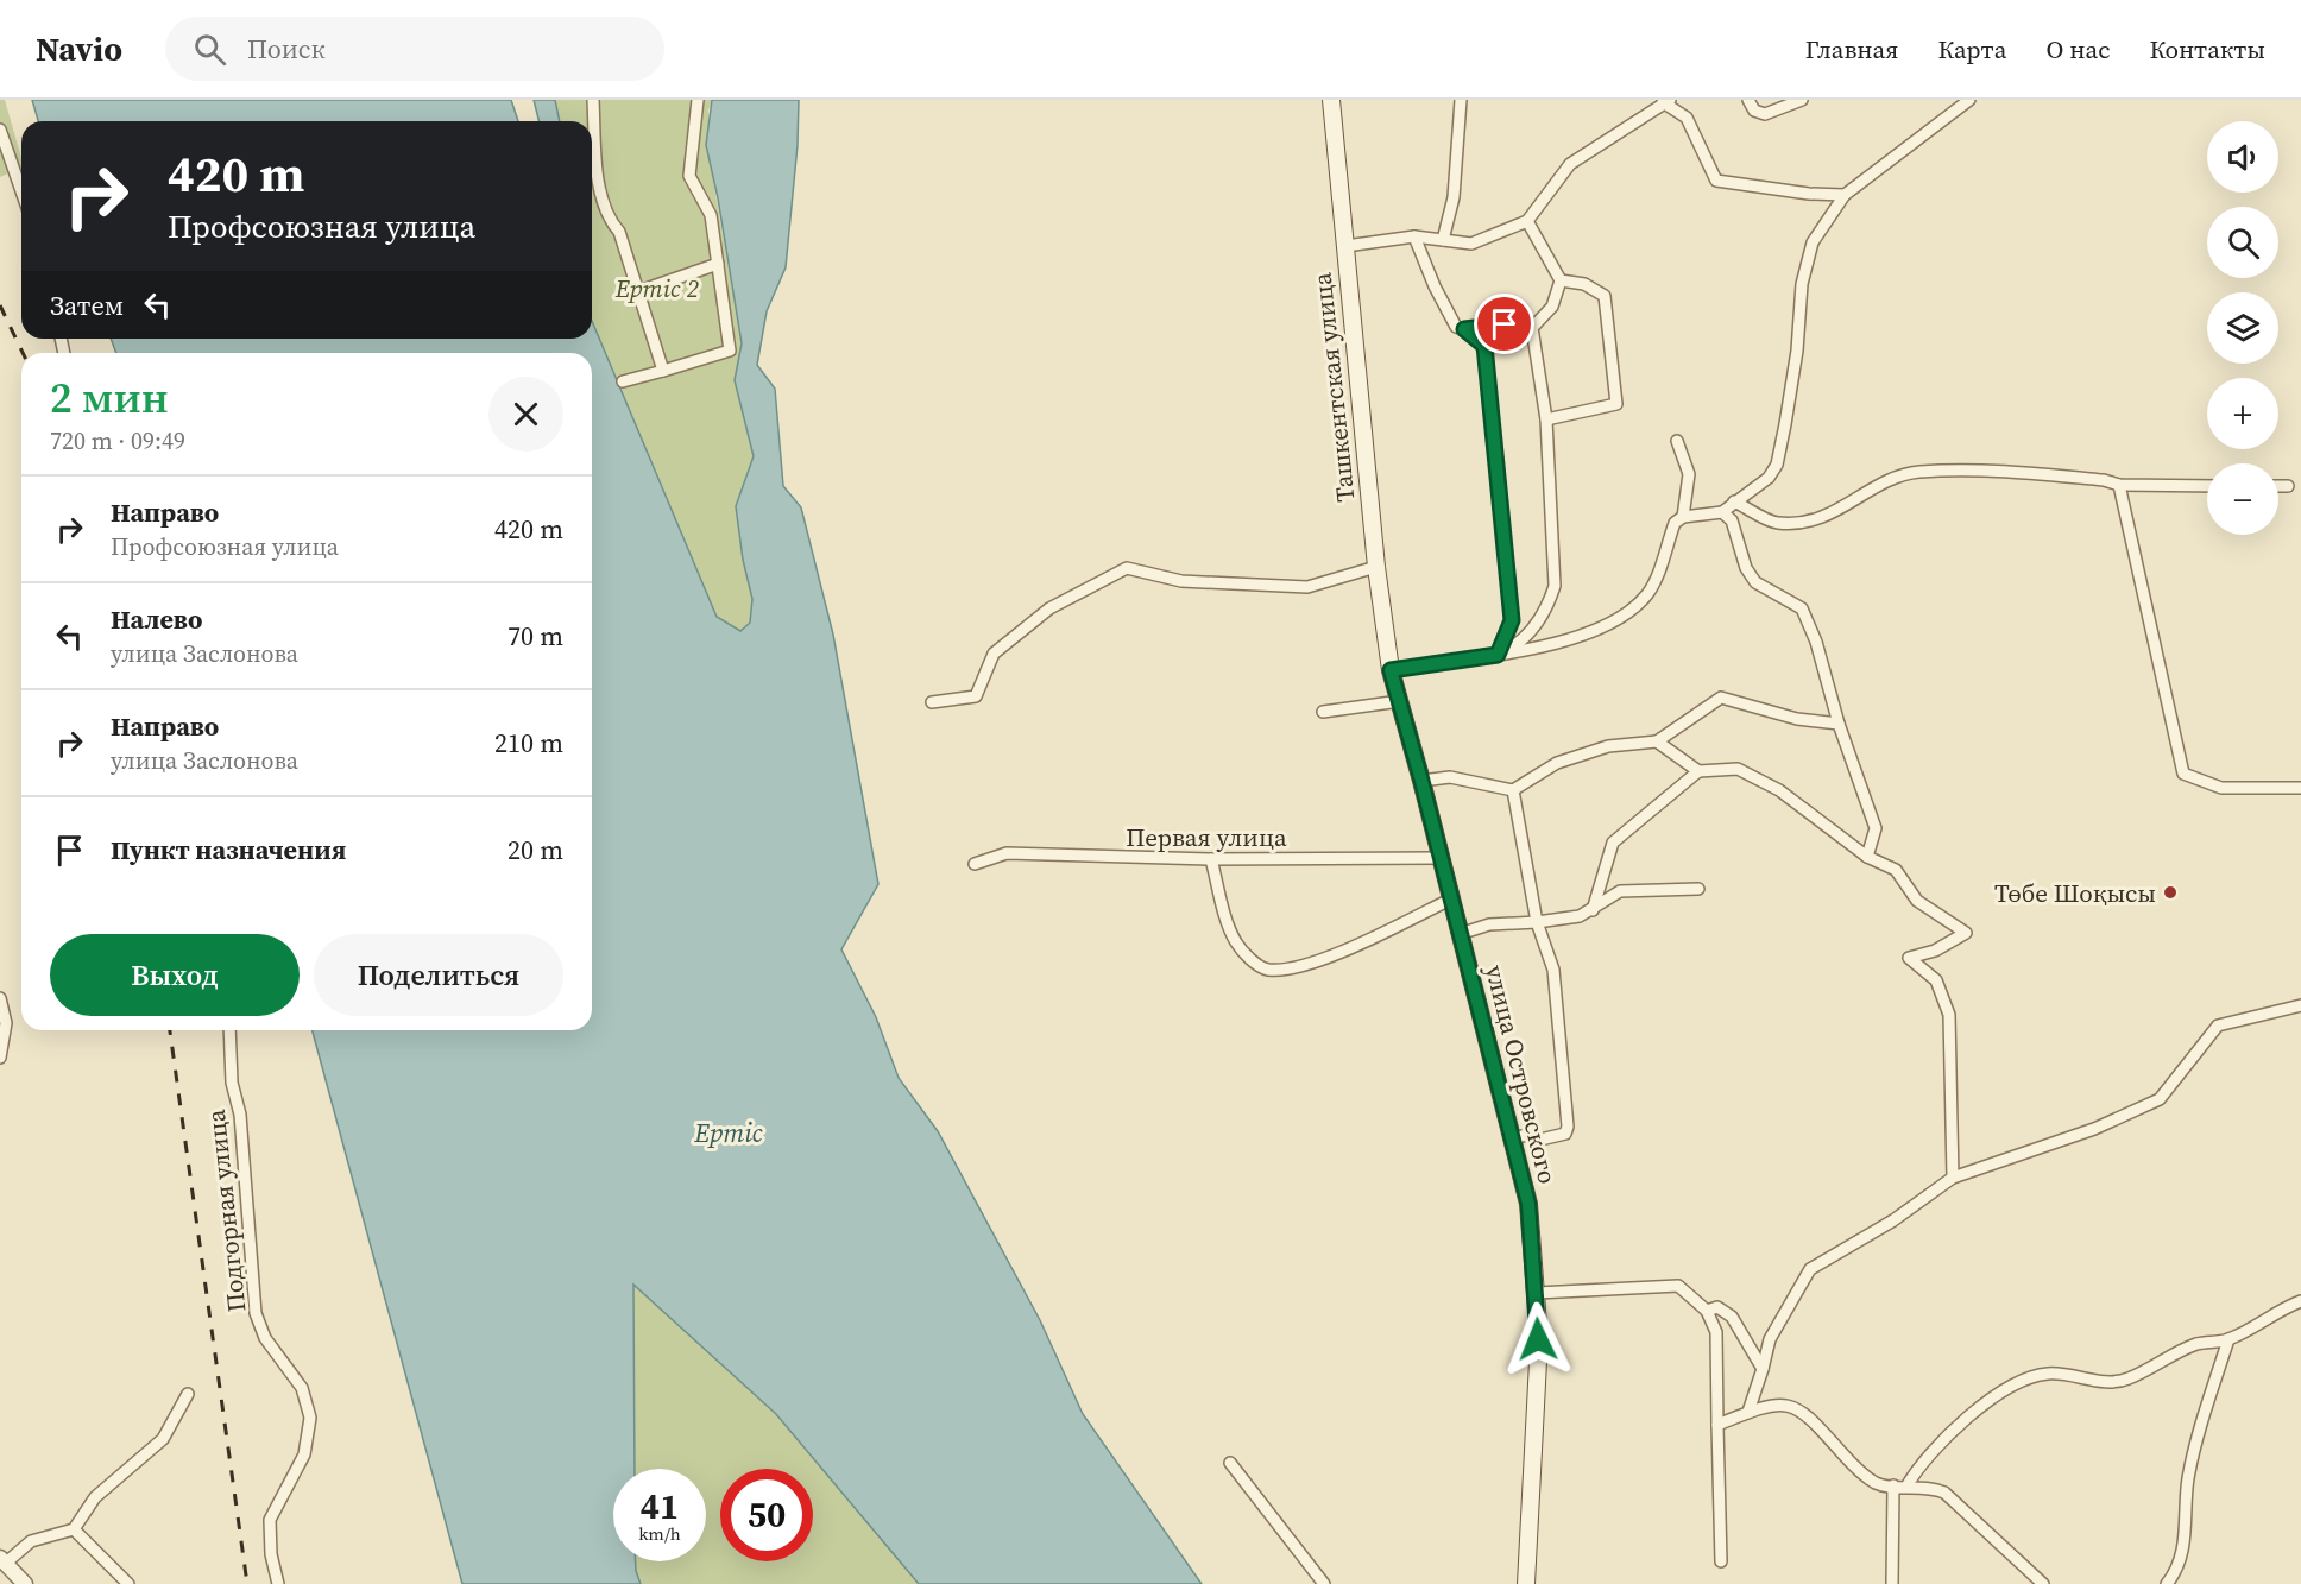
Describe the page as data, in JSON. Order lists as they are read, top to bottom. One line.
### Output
{"streets":{"main road":["Ташкентская улица","улица Островского"],"street":["Первая улица","Подгорная улица"]},"crossings":[["Ташкентская улица","улица Островского"],["Первая улица","улица Островского"]],"water":["Ертіс"],"parks":["Ертіс 2"],"places":["Төбе Шоқысы"],"page":{"header":"Navio","search":"Поиск","nav":["Главная","Карта","О нас","Контакты"],"map_buttons":["+","−"],"turn":["420 m","Профсоюзная улица"],"then":"Затем","heading":["2 мин","720 m · 09:49"],"list":[{"name":"Направо","note":"Профсоюзная улица","value":"420 m"},{"name":"Налево","note":"улица Заслонова","value":"70 m"},{"name":"Направо","note":"улица Заслонова","value":"210 m"},{"name":"Пункт назначения","value":"20 m"}],"buttons":["Выход","Поделиться"],"speed":"41 km/h","limit":"50"}}
